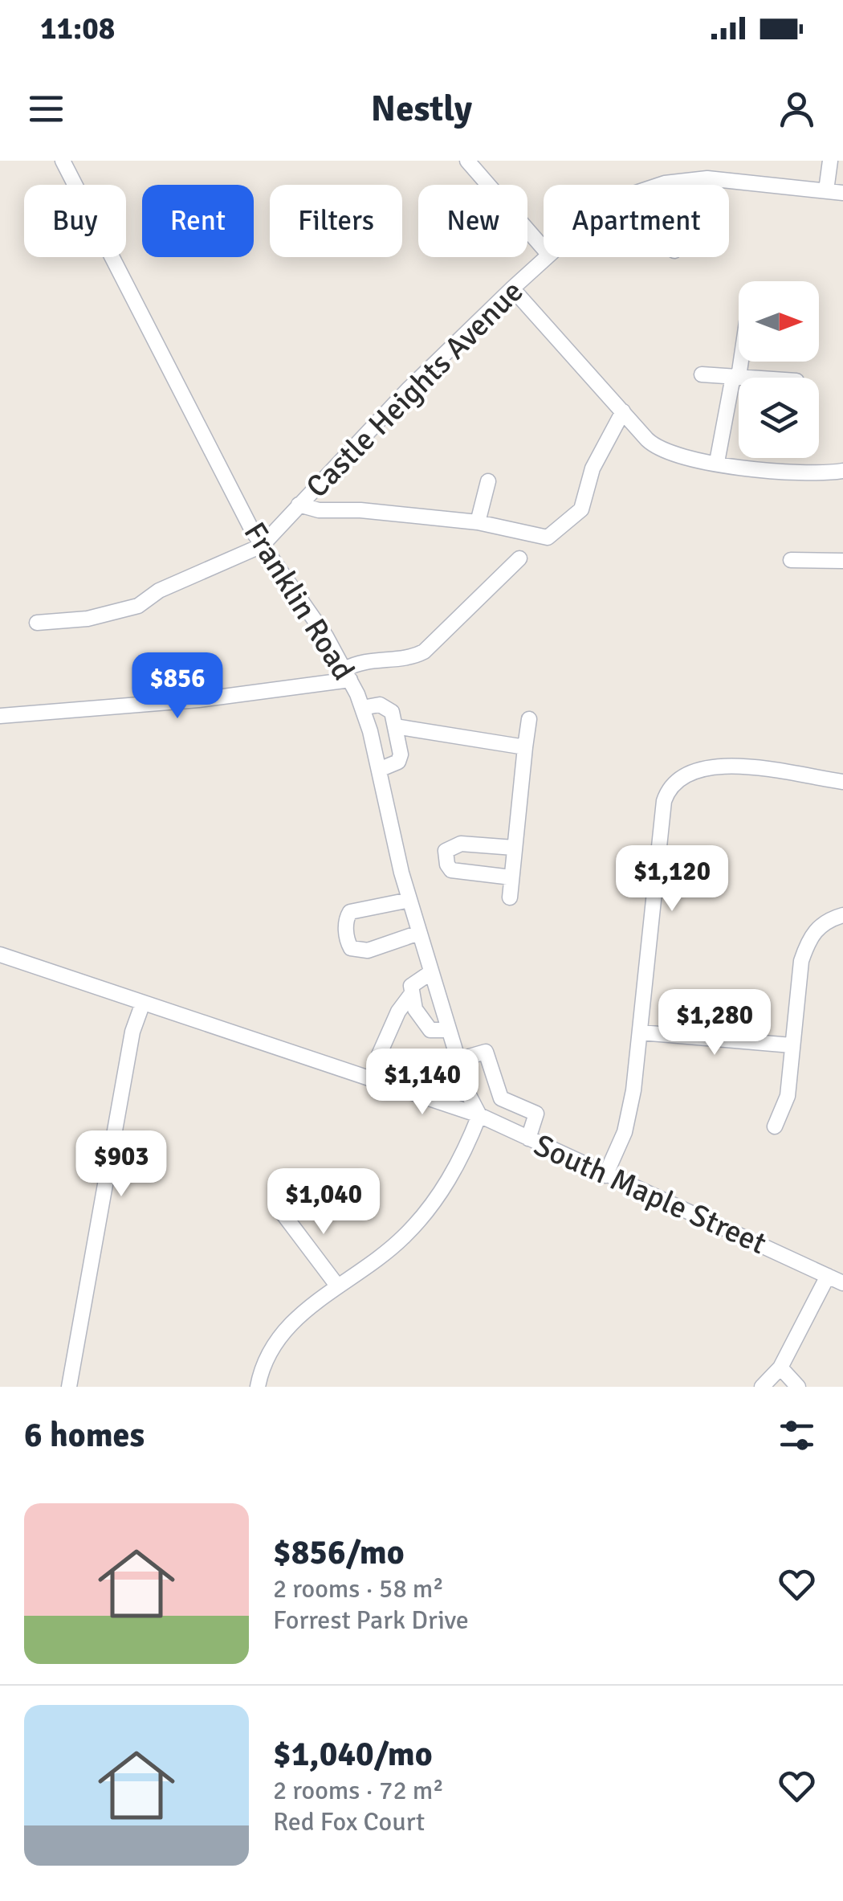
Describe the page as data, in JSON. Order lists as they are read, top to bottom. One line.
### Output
{"streets":{"street":["Castle Heights Avenue","Franklin Road","South Maple Street"]},"crossings":[["Castle Heights Avenue","Franklin Road"],["Franklin Road","South Maple Street"]],"north":"right","page":{"status":"11:08","header":"Nestly","chip":["Buy","Rent","Filters","New","Apartment"],"price":["$856","$1,120","$1,280","$1,140","$903","$1,040"],"heading":"6 homes","list":[{"name":"$856/mo","note":"2 rooms · 58 m² · Forrest Park Drive"},{"name":"$1,040/mo","note":"2 rooms · 72 m² · Red Fox Court"}]}}
